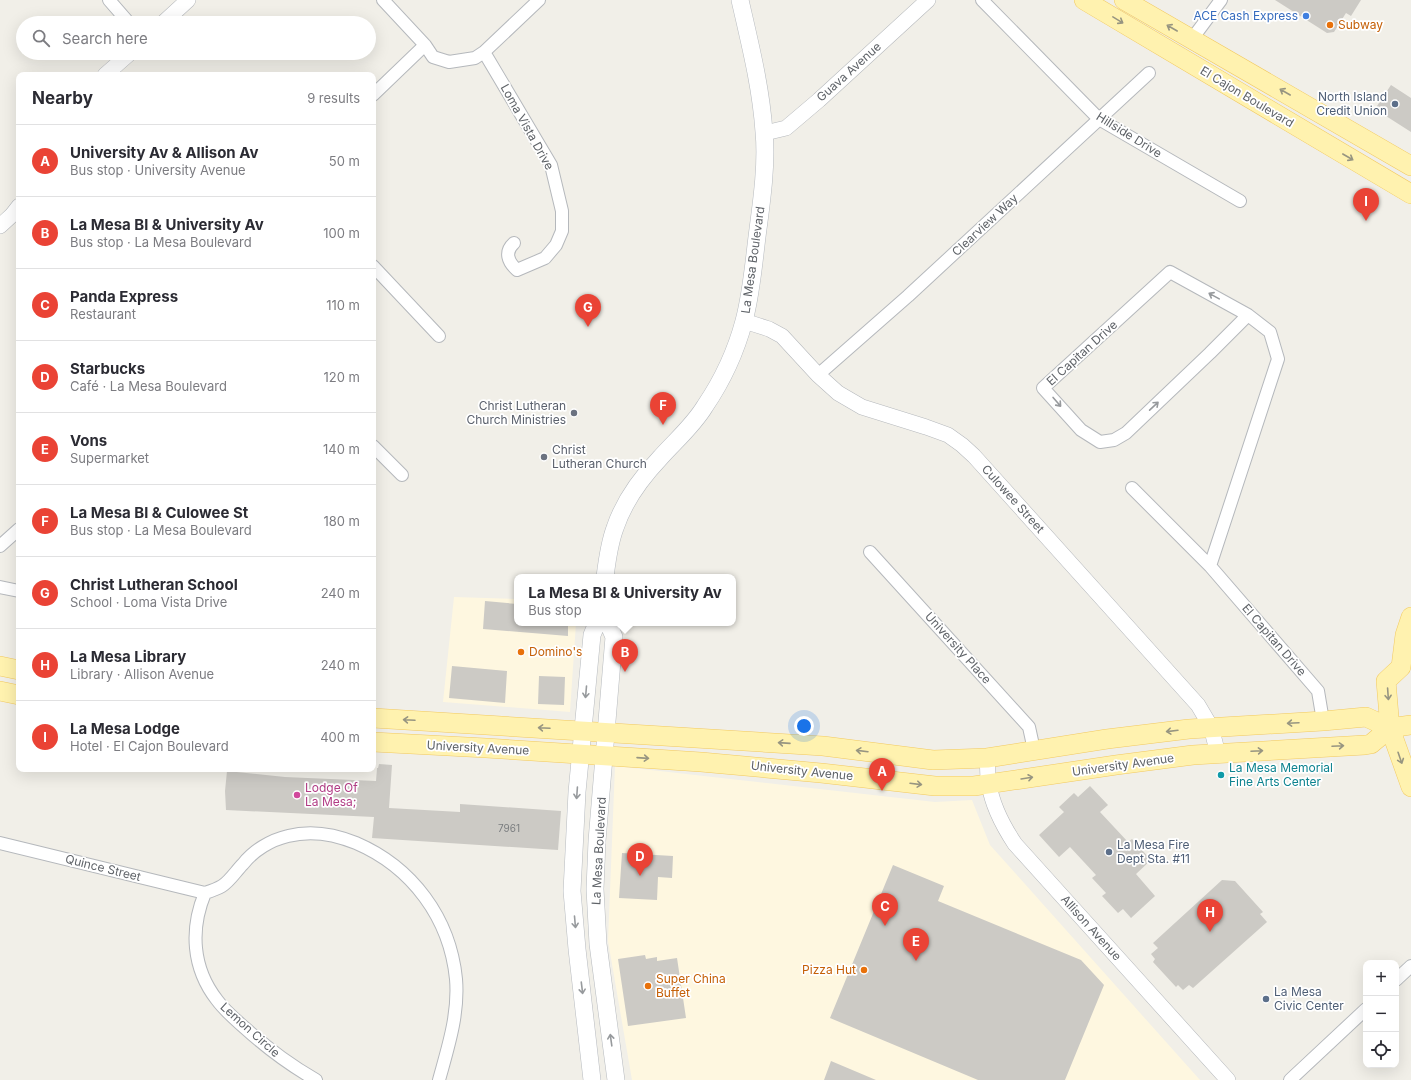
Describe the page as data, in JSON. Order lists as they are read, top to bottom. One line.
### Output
{"streets":{"main road":["El Cajon Boulevard","La Mesa Boulevard","University Avenue"],"street":["Guava Avenue","Loma Vista Drive","Hillside Drive","Clearview Way","El Capitan Drive","Culowee Street","University Place","Quince Street","Allison Avenue","Lemon Circle"]},"crossings":[["Guava Avenue","La Mesa Boulevard"],["Hillside Drive","Clearview Way"],["Clearview Way","Culowee Street"],["La Mesa Boulevard","Culowee Street"],["La Mesa Boulevard","University Avenue"],["El Capitan Drive","University Avenue"],["Culowee Street","University Avenue"],["University Place","University Avenue"],["University Avenue","Allison Avenue"],["Quince Street","Lemon Circle"]],"places":["ACE Cash Express","Subway","North Island Credit Union","Christ Lutheran Church Ministries","Christ Lutheran Church","Domino's","La Mesa Memorial Fine Arts Center","Lodge Of La Mesa;","La Mesa Fire Dept Sta. #11","Pizza Hut","Super China Buffet","La Mesa Civic Center"],"house_numbers":["7961"],"page":{"search":"Search here","heading":["Nearby","9 results"],"list":[{"mark":"A","name":"University Av & Allison Av","note":"Bus stop · University Avenue","value":"50 m"},{"mark":"B","name":"La Mesa Bl & University Av","note":"Bus stop · La Mesa Boulevard","value":"100 m"},{"mark":"C","name":"Panda Express","note":"Restaurant","value":"110 m"},{"mark":"D","name":"Starbucks","note":"Café · La Mesa Boulevard","value":"120 m"},{"mark":"E","name":"Vons","note":"Supermarket","value":"140 m"},{"mark":"F","name":"La Mesa Bl & Culowee St","note":"Bus stop · La Mesa Boulevard","value":"180 m"},{"mark":"G","name":"Christ Lutheran School","note":"School · Loma Vista Drive","value":"240 m"},{"mark":"H","name":"La Mesa Library","note":"Library · Allison Avenue","value":"240 m"},{"mark":"I","name":"La Mesa Lodge","note":"Hotel · El Cajon Boulevard","value":"400 m"}],"pins":["I","G","F","B","A","D","C","H","E"],"popup":["La Mesa Bl & University Av","Bus stop"],"map_buttons":["+","−"]}}
